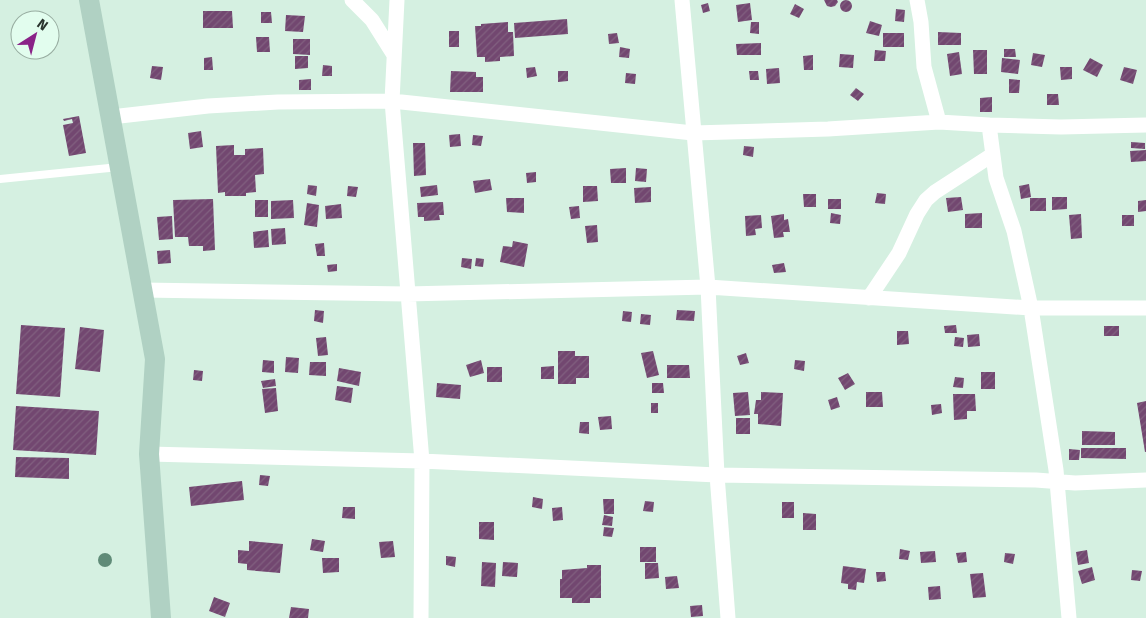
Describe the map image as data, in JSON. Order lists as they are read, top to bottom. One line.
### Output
{"north":"top right"}
